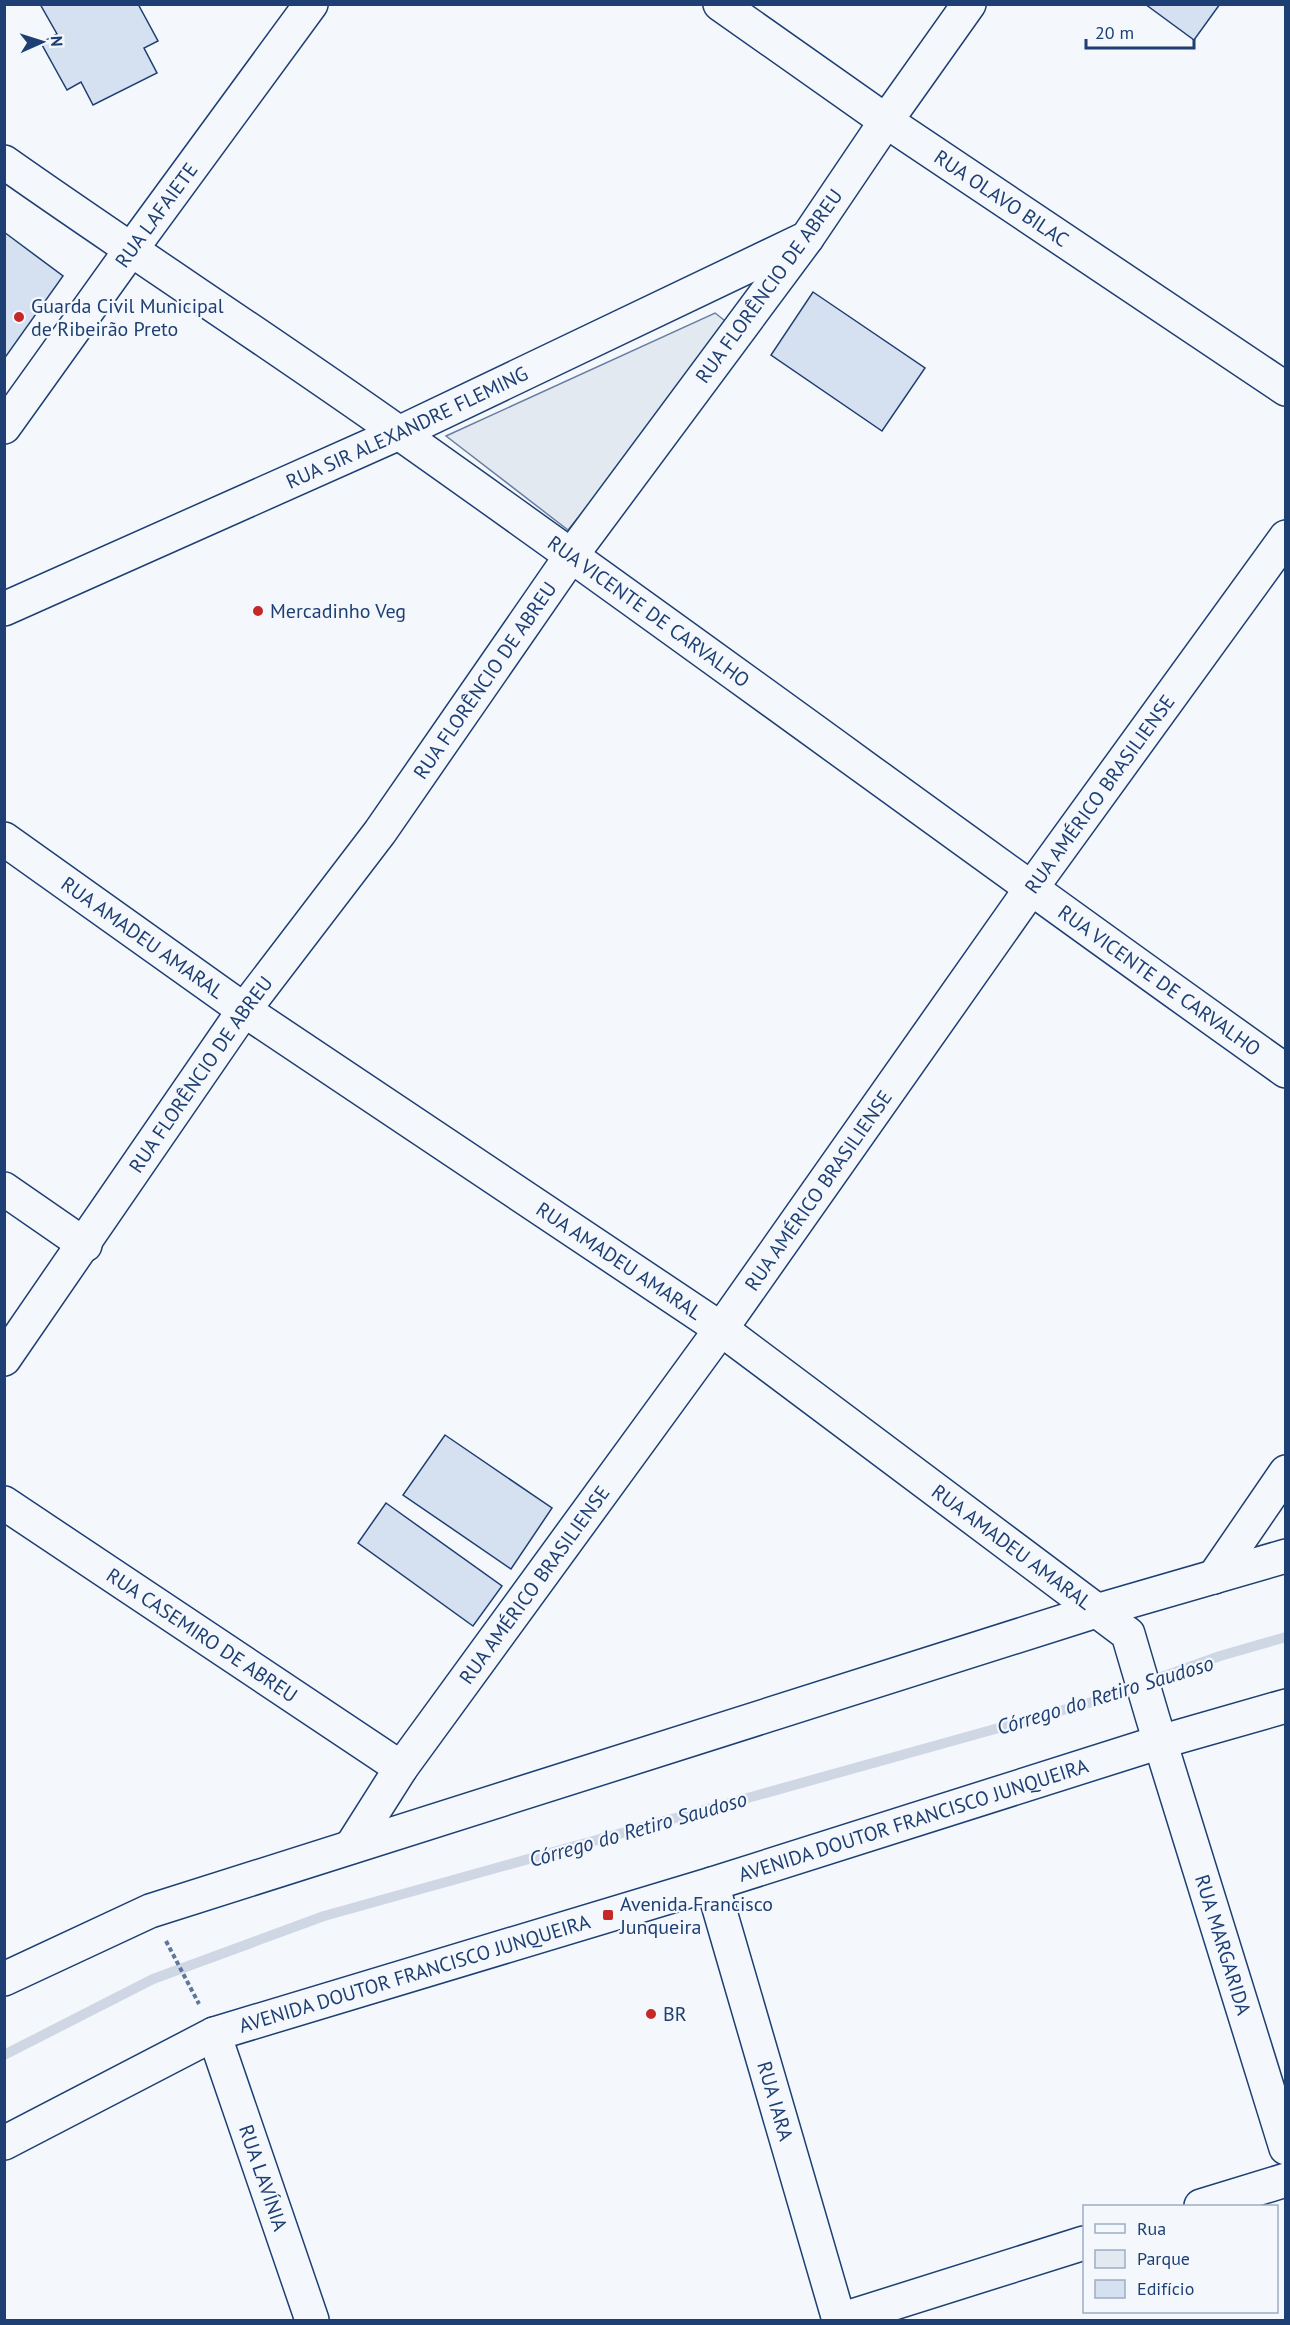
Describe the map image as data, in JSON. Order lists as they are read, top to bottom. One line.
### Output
{"streets":{"street":["RUA OLAVO BILAC","RUA LAFAIETE","RUA FLORÊNCIO DE ABREU","RUA SIR ALEXANDRE FLEMING","RUA VICENTE DE CARVALHO","RUA AMÉRICO BRASILIENSE","RUA AMADEU AMARAL","RUA CASEMIRO DE ABREU","AVENIDA DOUTOR FRANCISCO JUNQUEIRA","RUA MARGARIDA","RUA IARA","RUA LAVÍNIA"]},"crossings":[["RUA OLAVO BILAC","RUA FLORÊNCIO DE ABREU"],["RUA LAFAIETE","RUA VICENTE DE CARVALHO"],["RUA FLORÊNCIO DE ABREU","RUA SIR ALEXANDRE FLEMING"],["RUA FLORÊNCIO DE ABREU","RUA VICENTE DE CARVALHO"],["RUA FLORÊNCIO DE ABREU","RUA AMADEU AMARAL"],["RUA SIR ALEXANDRE FLEMING","RUA VICENTE DE CARVALHO"],["RUA VICENTE DE CARVALHO","RUA AMÉRICO BRASILIENSE"],["RUA AMÉRICO BRASILIENSE","RUA AMADEU AMARAL"],["RUA AMÉRICO BRASILIENSE","RUA CASEMIRO DE ABREU"],["RUA AMADEU AMARAL","AVENIDA DOUTOR FRANCISCO JUNQUEIRA"],["RUA AMADEU AMARAL","RUA MARGARIDA"],["AVENIDA DOUTOR FRANCISCO JUNQUEIRA","RUA MARGARIDA"],["AVENIDA DOUTOR FRANCISCO JUNQUEIRA","RUA IARA"],["AVENIDA DOUTOR FRANCISCO JUNQUEIRA","RUA LAVÍNIA"]],"water":["Córrego do Retiro Saudoso"],"places":{"other":["Guarda Civil Municipal de Ribeirão Preto","Mercadinho Veg","BR"],"transit":["Avenida Francisco Junqueira"]},"legend":["Rua","Parque","Edifício"],"scale_bar":"20 m","north":"right"}
